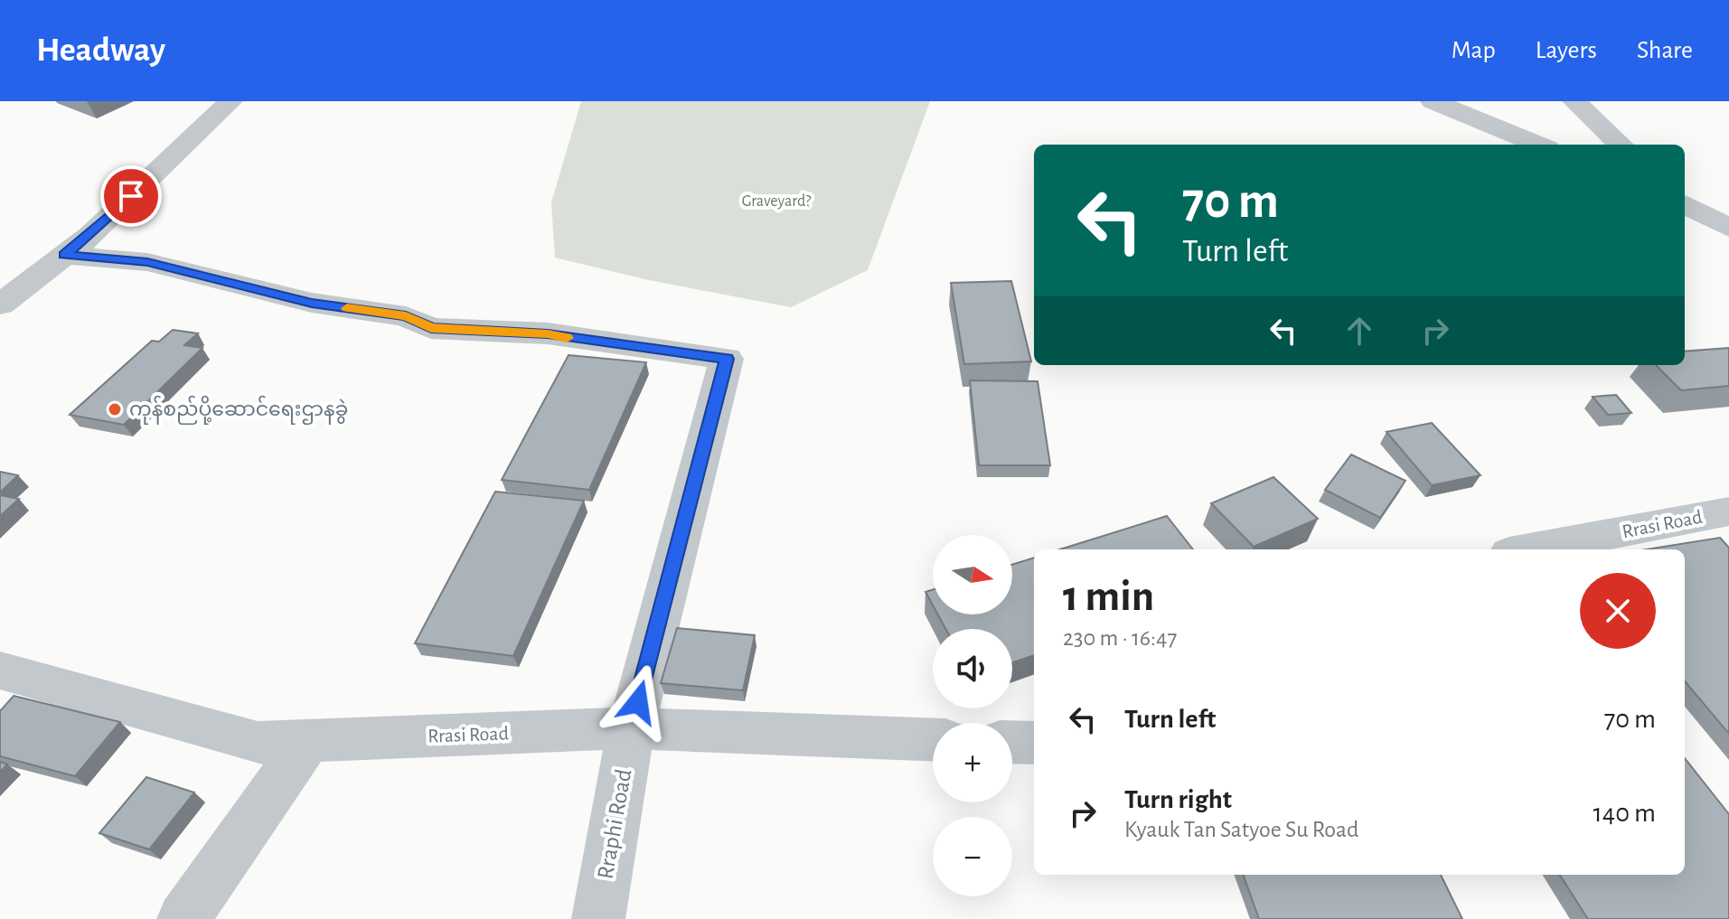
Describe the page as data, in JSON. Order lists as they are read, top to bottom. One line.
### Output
{"streets":{"street":["Rrasi Road","Rraphi Road"]},"crossings":[["Rrasi Road","Rraphi Road"]],"parks":["Graveyard?"],"places":["ကုန်စည်ပို့ဆောင်ရေးဌာနခွဲ"],"north":"right","page":{"header":"Headway","nav":["Map","Layers","Share"],"turn":["70 m","Turn left"],"map_buttons":["+","−"],"heading":["1 min","230 m · 16:47"],"list":[{"name":"Turn left","value":"70 m"},{"name":"Turn right","note":"Kyauk Tan Satyoe Su Road","value":"140 m"}]}}
